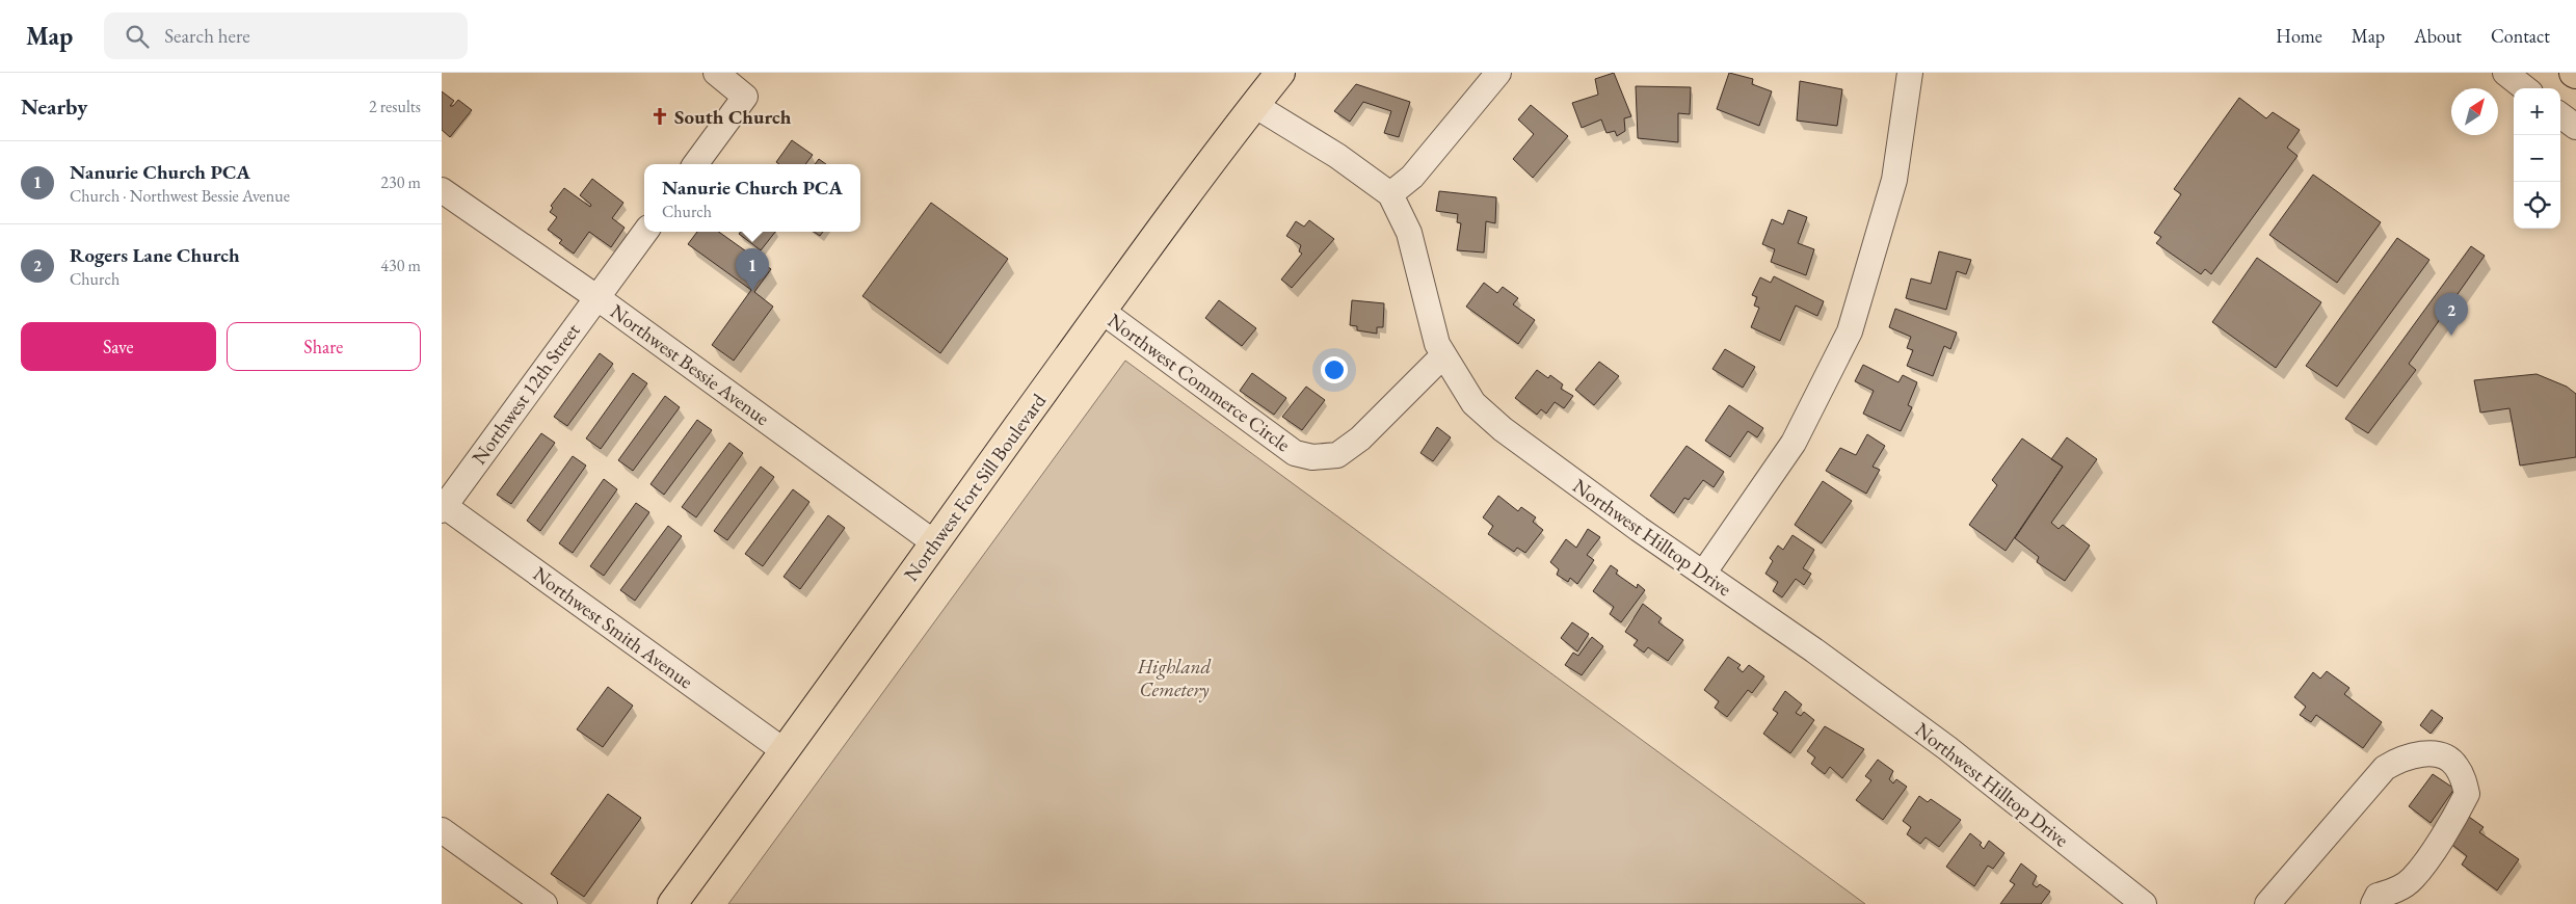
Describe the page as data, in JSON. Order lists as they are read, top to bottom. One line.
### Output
{"streets":{"main road":["Northwest Fort Sill Boulevard"],"street":["Northwest Bessie Avenue","Northwest Commerce Circle","Northwest 12th Street","Northwest Hilltop Drive","Northwest Smith Avenue"]},"crossings":[["Northwest Bessie Avenue","Northwest 12th Street"],["Northwest Bessie Avenue","Northwest Fort Sill Boulevard"],["Northwest Commerce Circle","Northwest Fort Sill Boulevard"],["Northwest Commerce Circle","Northwest Hilltop Drive"],["Northwest 12th Street","Northwest Smith Avenue"],["Northwest Fort Sill Boulevard","Northwest Hilltop Drive"],["Northwest Fort Sill Boulevard","Northwest Smith Avenue"]],"parks":["Highland Cemetery"],"places":{"church":["South Church"]},"north":"top right","page":{"header":"Map","search":"Search here","nav":["Home","Map","About","Contact"],"heading":["Nearby","2 results"],"map_buttons":["+","−"],"list":[{"mark":"1","name":"Nanurie Church PCA","note":"Church · Northwest Bessie Avenue","value":"230 m"},{"mark":"2","name":"Rogers Lane Church","note":"Church","value":"430 m"}],"popup":["Nanurie Church PCA","Church"],"pins":["1","2"],"buttons":["Save","Share"]}}
